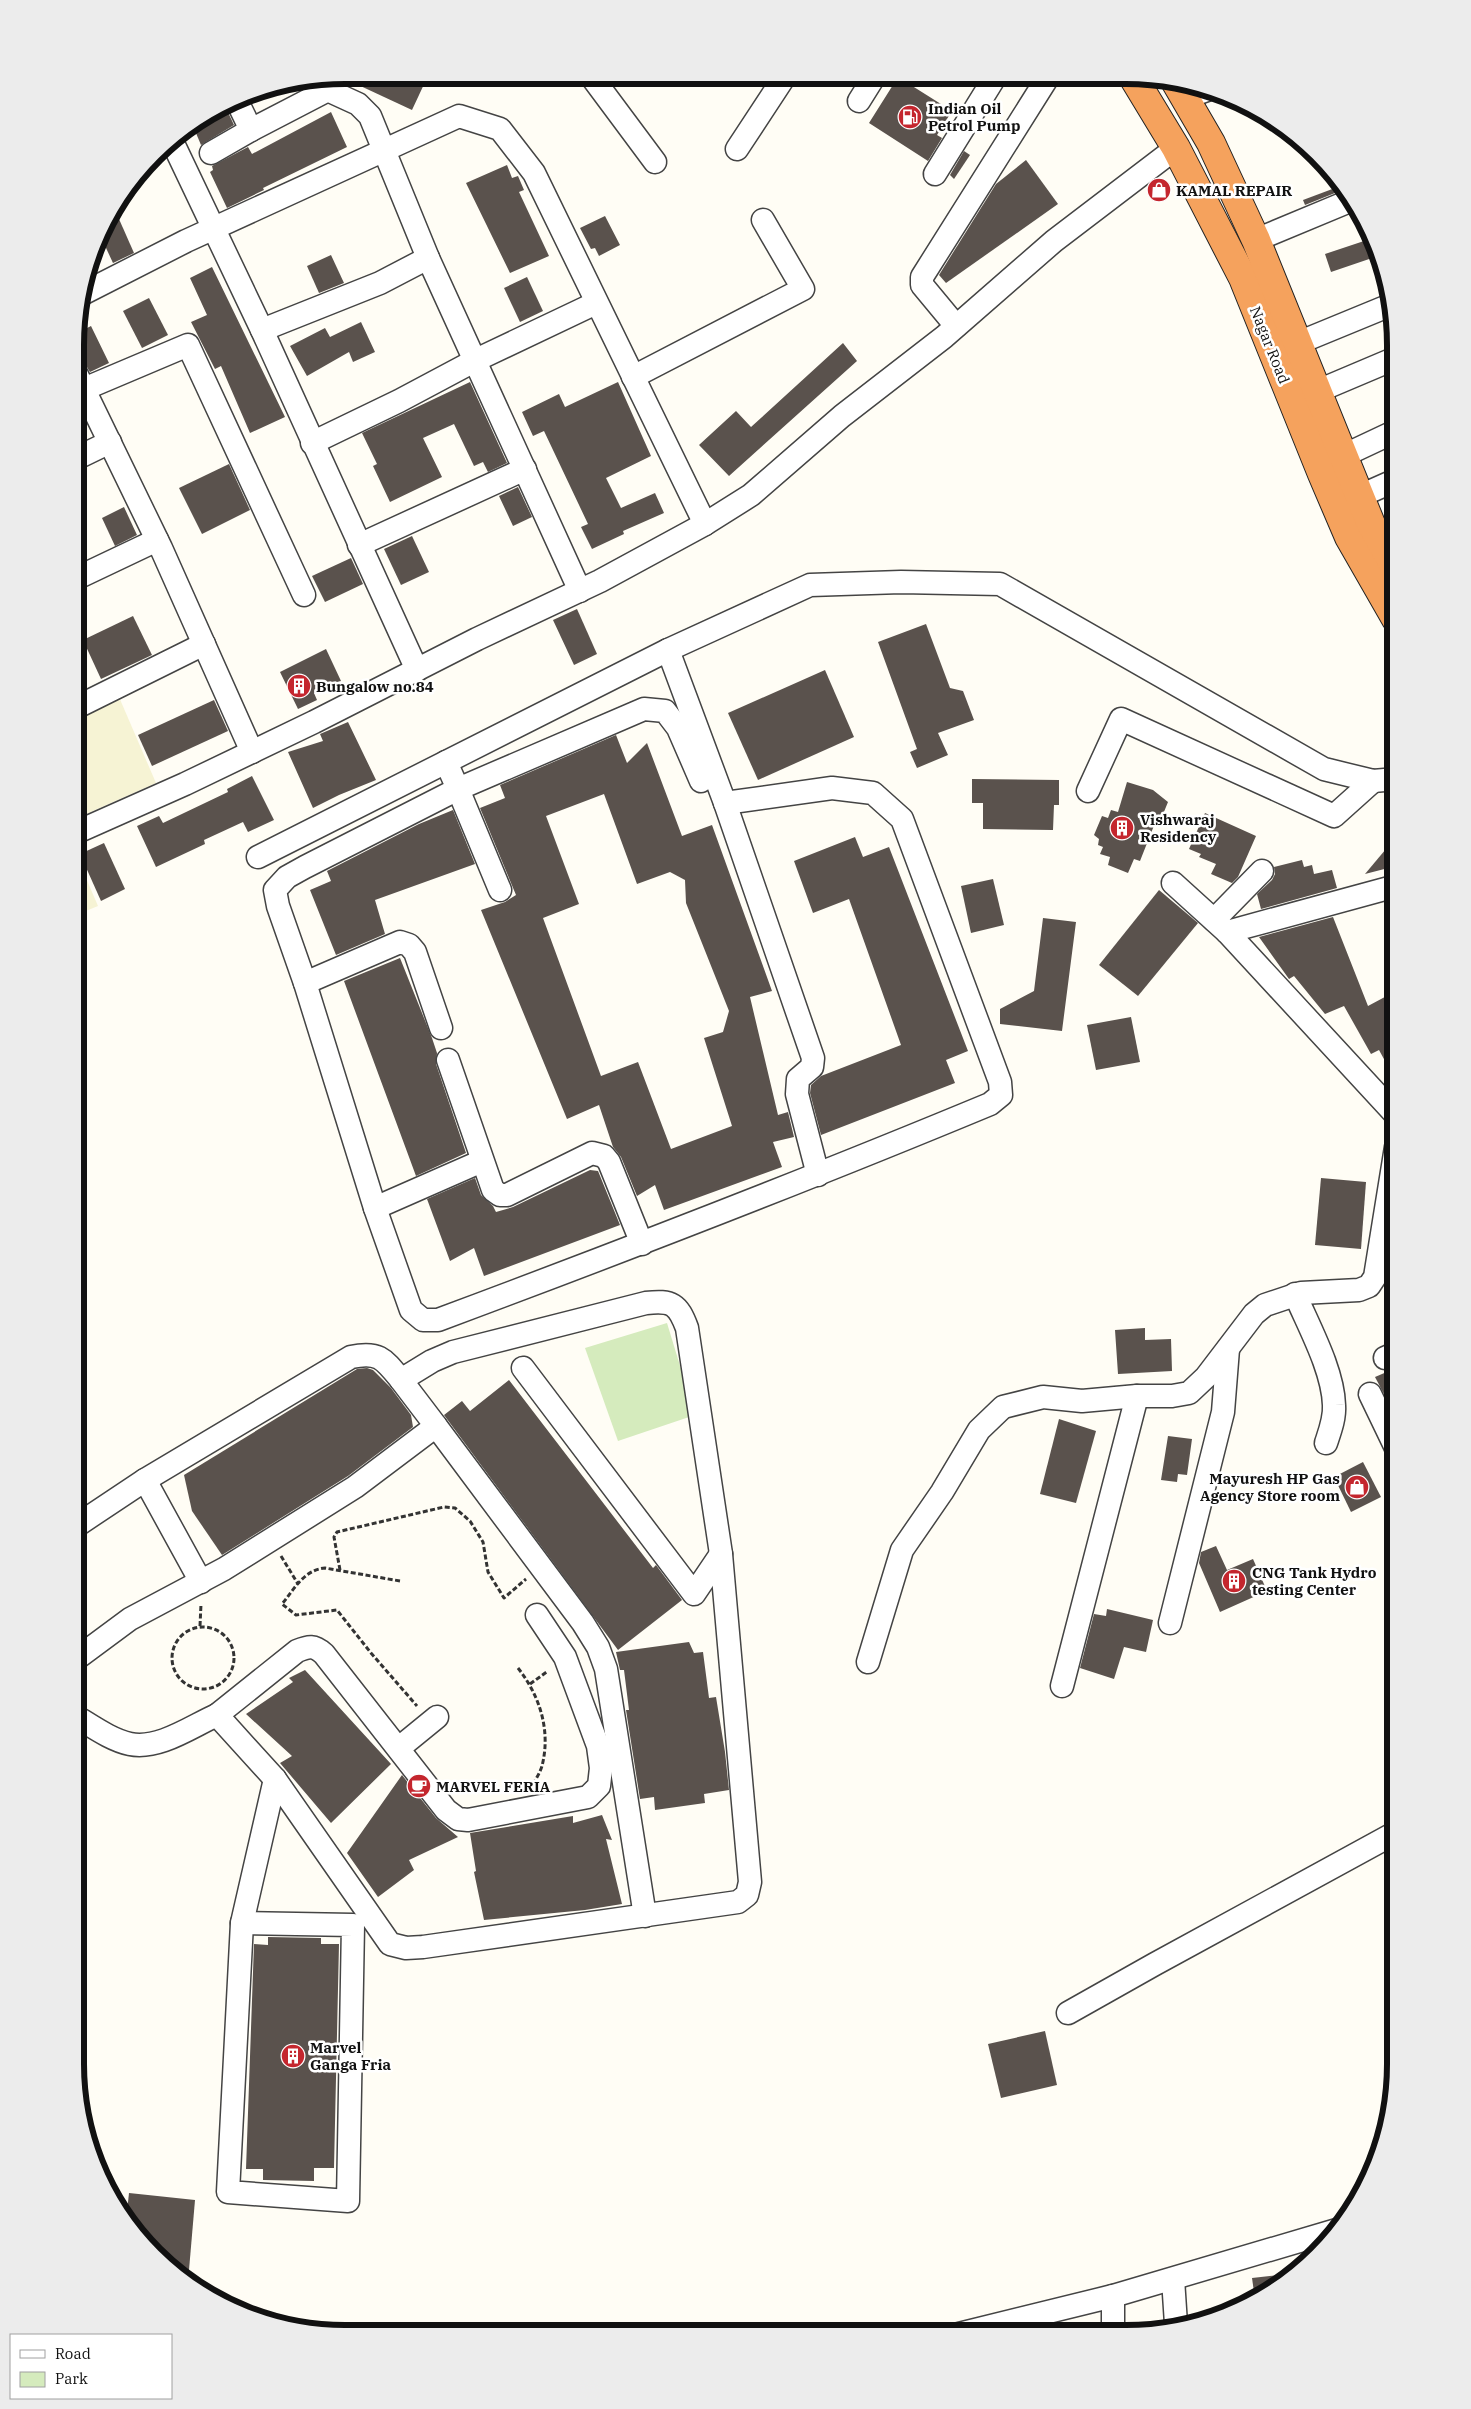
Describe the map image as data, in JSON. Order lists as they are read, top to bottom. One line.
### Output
{"streets":{"highway":["Nagar Road"]},"places":{"fuel station":["Indian Oil Petrol Pump"],"shop":["KAMAL REPAIR","Mayuresh HP Gas Agency Store room"],"building":["Bungalow no.84","Vishwaraj Residency","CNG Tank Hydro testing Center","Marvel Ganga Fria"],"cafe":["MARVEL FERIA"]},"legend":["Road","Park"]}
